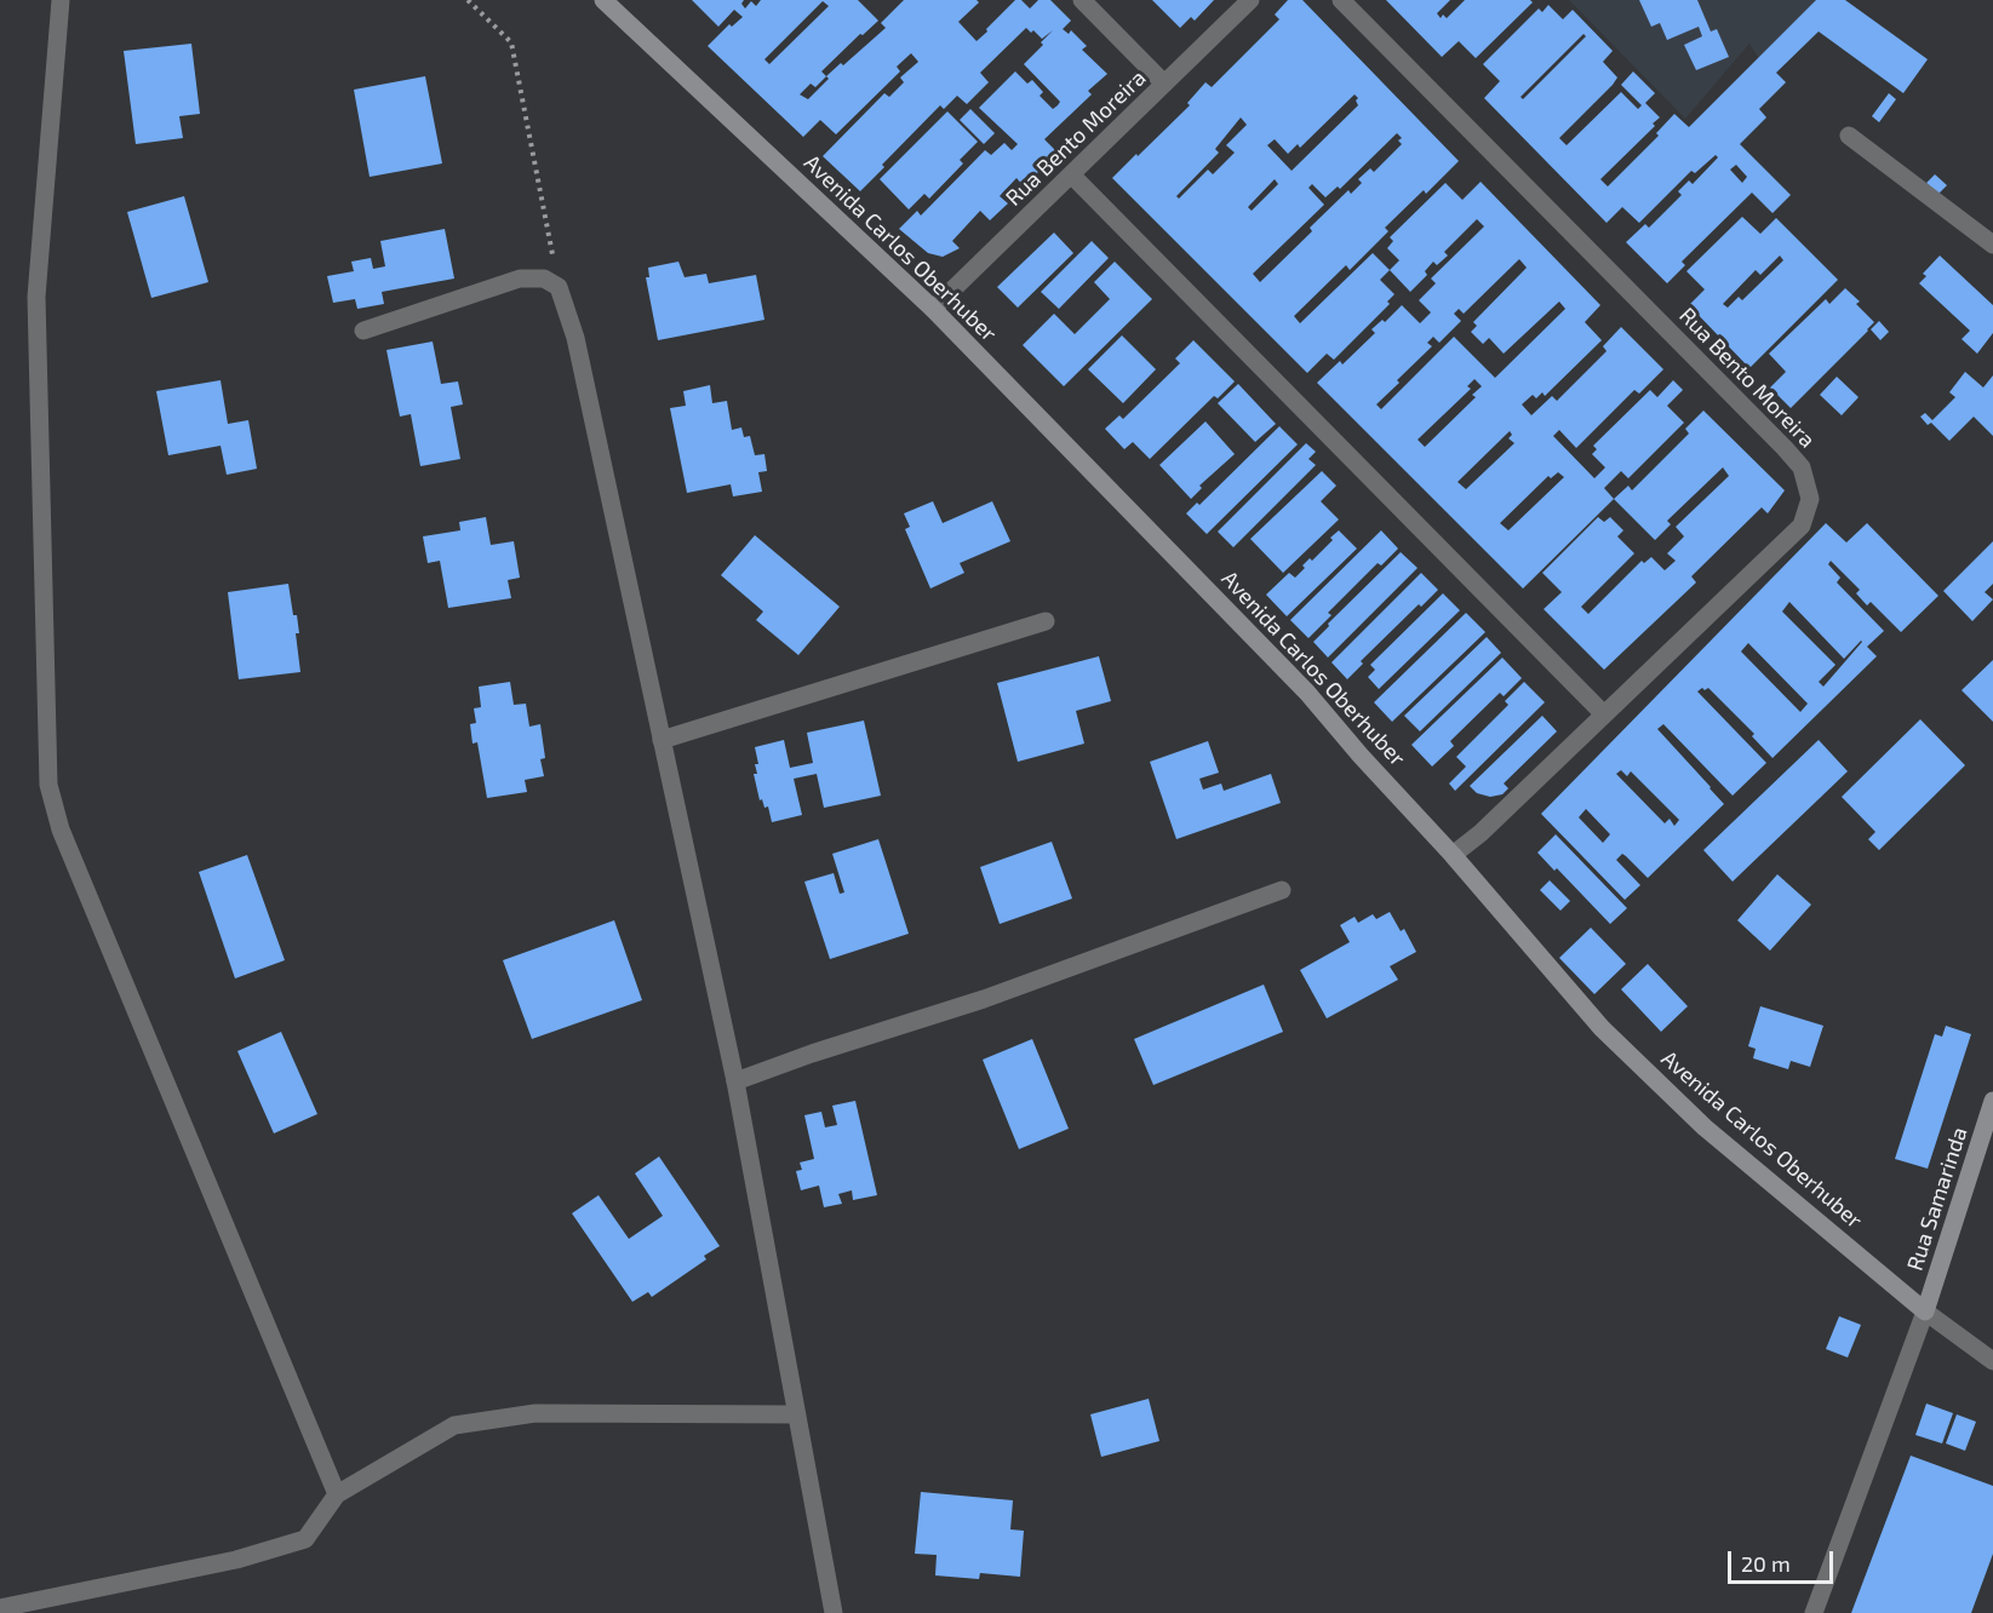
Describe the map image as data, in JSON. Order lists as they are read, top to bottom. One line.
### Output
{"streets":{"main road":["Avenida Carlos Oberhuber","Rua Samarinda"],"street":["Rua Bento Moreira"]},"crossings":[["Rua Bento Moreira","Avenida Carlos Oberhuber"],["Avenida Carlos Oberhuber","Rua Samarinda"]],"scale_bar":"20 m"}
